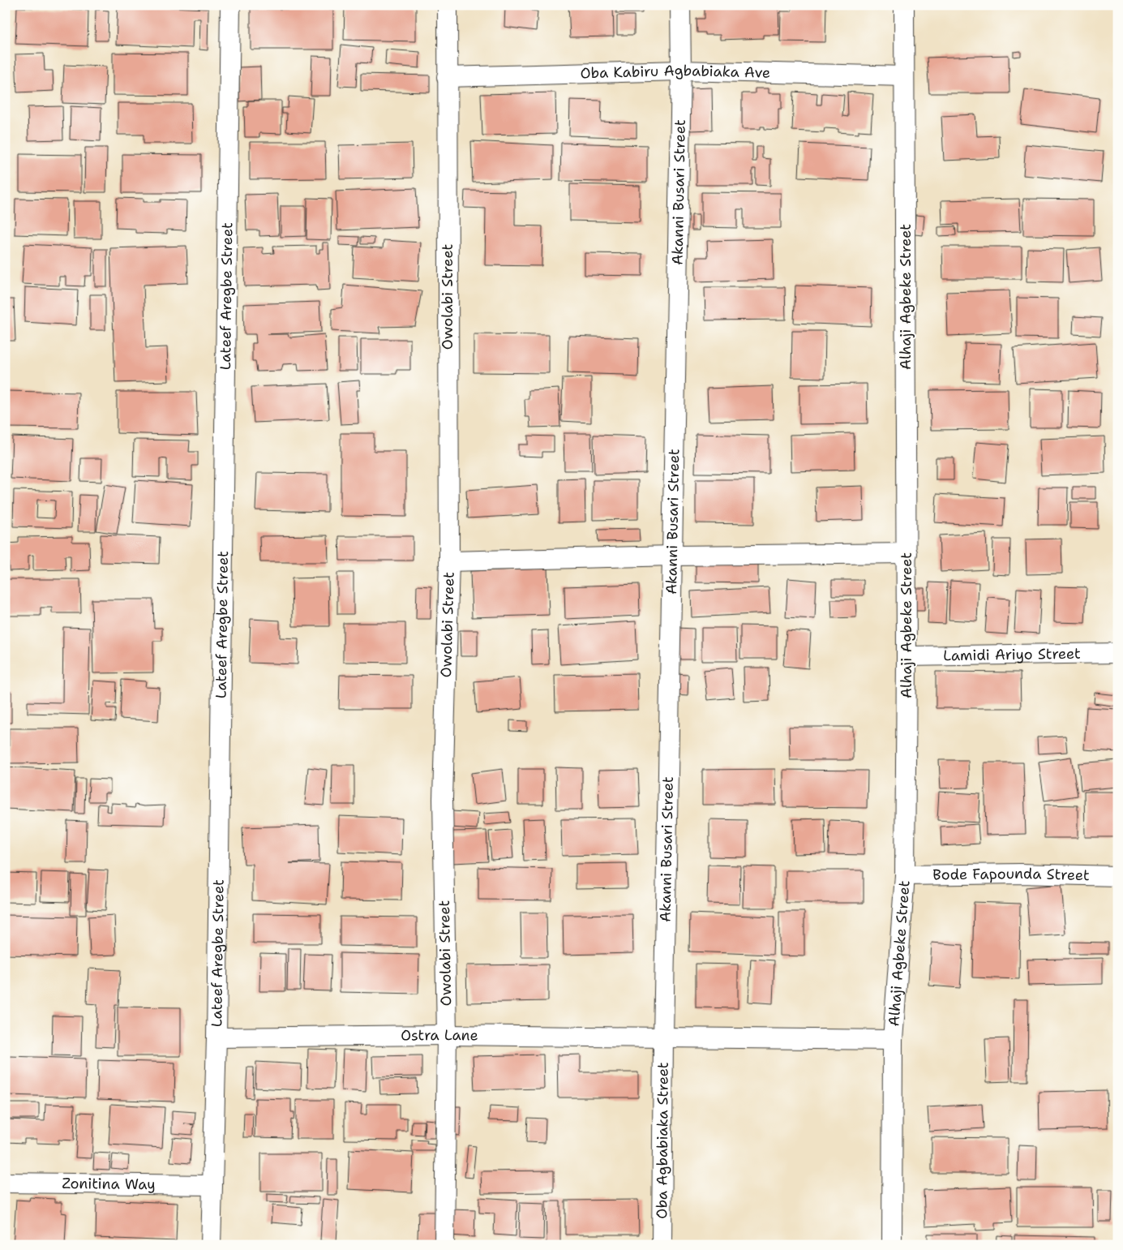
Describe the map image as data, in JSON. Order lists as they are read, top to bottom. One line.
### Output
{"streets":{"street":["Oba Kabiru Agbabiaka Ave","Akanni Busari Street","Lateef Aregbe Street","Owolabi Street","Alhaji Agbeke Street","Lamidi Ariyo Street","Bode Fapounda Street","Ostra Lane","Oba Agbabiaka Street","Zonitina Way"]},"crossings":[["Oba Kabiru Agbabiaka Ave","Akanni Busari Street"],["Oba Kabiru Agbabiaka Ave","Owolabi Street"],["Oba Kabiru Agbabiaka Ave","Alhaji Agbeke Street"],["Akanni Busari Street","Ostra Lane"],["Akanni Busari Street","Oba Agbabiaka Street"],["Lateef Aregbe Street","Ostra Lane"],["Lateef Aregbe Street","Zonitina Way"],["Owolabi Street","Ostra Lane"],["Alhaji Agbeke Street","Lamidi Ariyo Street"],["Alhaji Agbeke Street","Bode Fapounda Street"],["Alhaji Agbeke Street","Ostra Lane"],["Ostra Lane","Oba Agbabiaka Street"]]}
